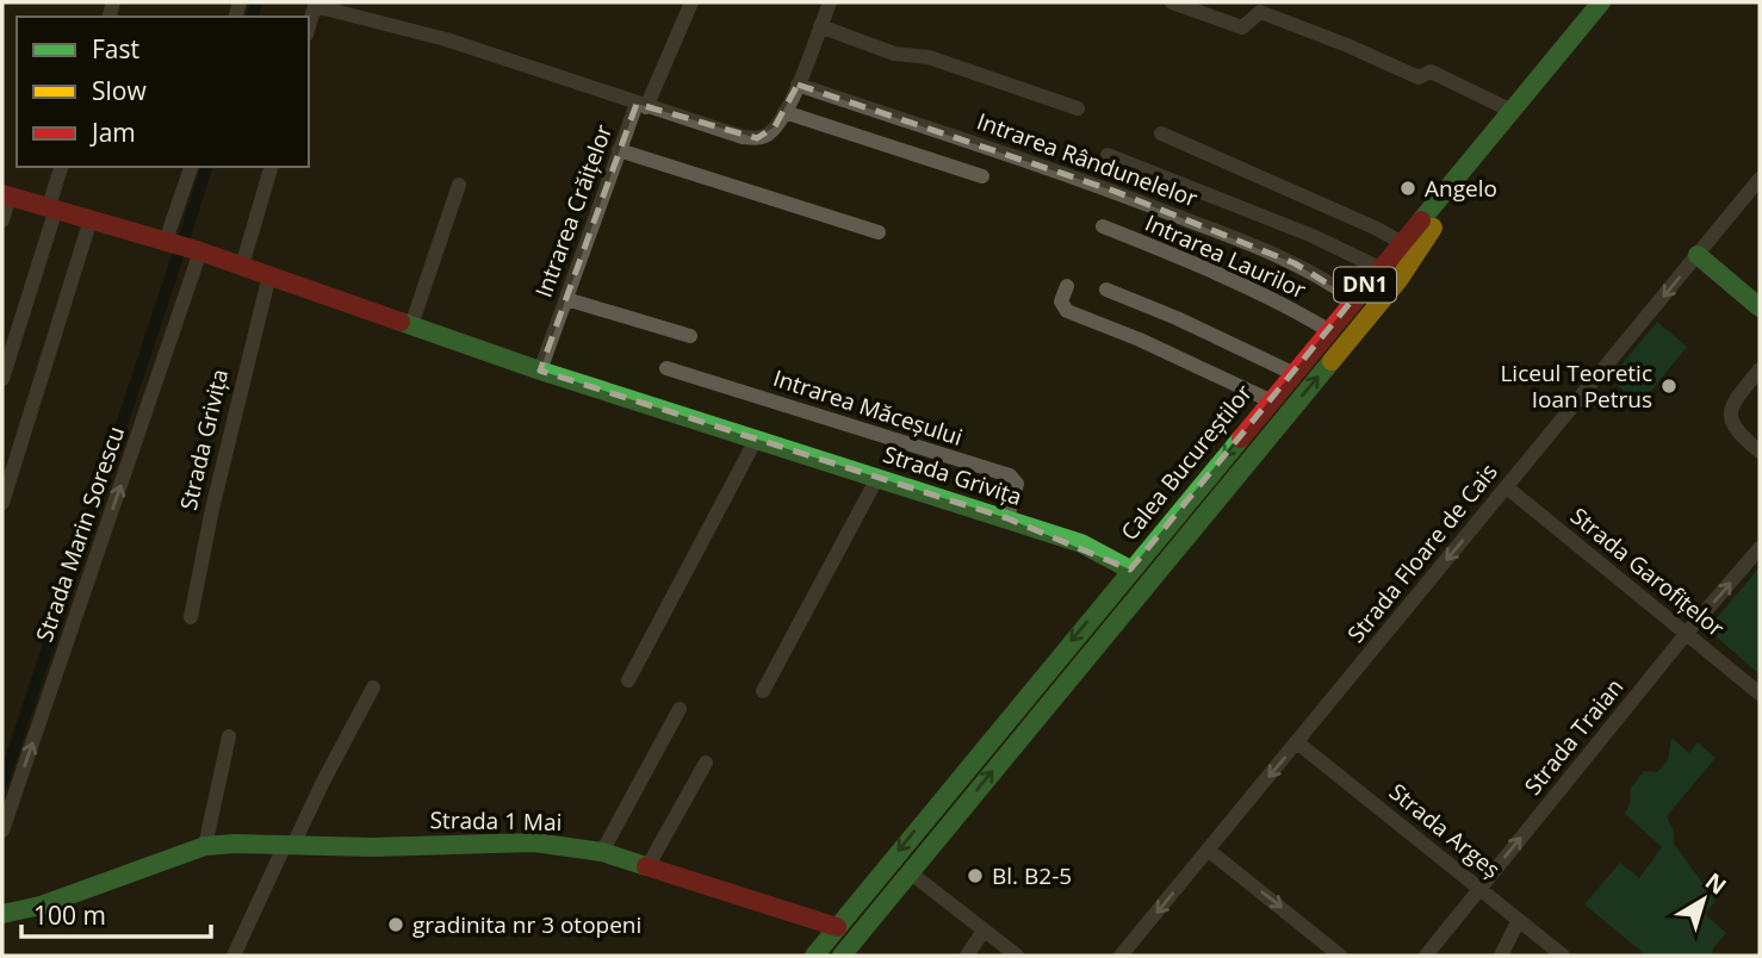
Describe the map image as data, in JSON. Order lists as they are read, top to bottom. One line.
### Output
{"streets":{"main road":["DN1","Strada Grivița","Calea Bucureștilor","Strada 1 Mai"],"street":["Intrarea Rândunelelor","Intrarea Crăițelor","Intrarea Laurilor","Intrarea Măceșului","Strada Marin Sorescu","Strada Floare de Cais","Strada Garofițelor","Strada Traian","Strada Argeș"]},"crossings":[["Intrarea Rândunelelor","Calea Bucureștilor"],["Intrarea Crăițelor","Strada Grivița"],["Intrarea Laurilor","Calea Bucureștilor"],["Intrarea Măceșului","Strada Grivița"],["Strada Grivița","Calea Bucureștilor"],["Strada Grivița","Strada Marin Sorescu"],["Calea Bucureștilor","Strada 1 Mai"],["Strada Floare de Cais","Strada Garofițelor"],["Strada Floare de Cais","Strada Argeș"],["Strada Garofițelor","Strada Traian"],["Strada Traian","Strada Argeș"]],"one_way":["Strada Floare de Cais","Strada Traian"],"places":["Angelo","Liceul Teoretic Ioan Petrus","Bl. B2-5","gradinita nr 3 otopeni"],"legend":["Fast","Slow","Jam"],"scale_bar":"100 m","north":"top right"}
